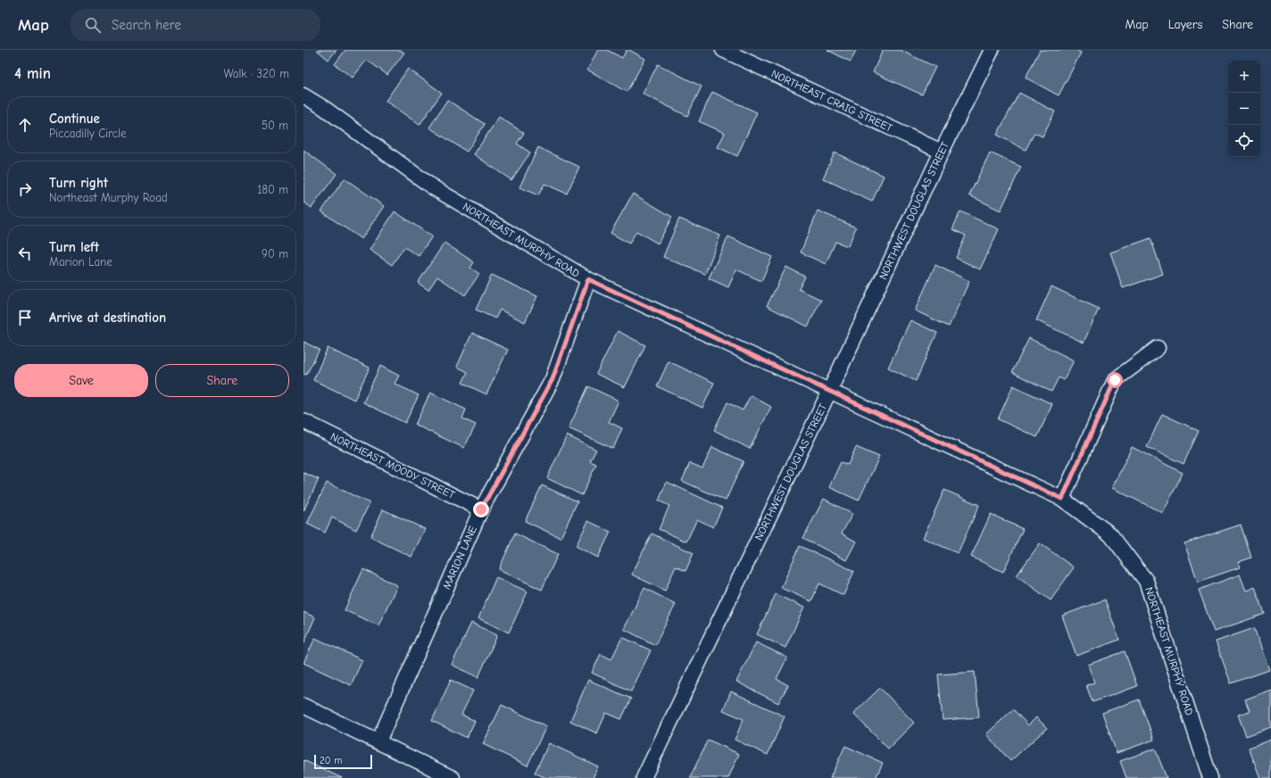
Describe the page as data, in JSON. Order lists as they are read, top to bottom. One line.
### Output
{"streets":{"street":["NORTHEAST CRAIG STREET","NORTHWEST DOUGLAS STREET","NORTHEAST MURPHY ROAD","NORTHEAST MOODY STREET","MARION LANE"]},"crossings":[["NORTHEAST CRAIG STREET","NORTHWEST DOUGLAS STREET"],["NORTHWEST DOUGLAS STREET","NORTHEAST MURPHY ROAD"],["NORTHEAST MURPHY ROAD","MARION LANE"],["NORTHEAST MOODY STREET","MARION LANE"]],"scale_bar":"20 m","page":{"header":"Map","search":"Search here","nav":["Map","Layers","Share"],"heading":["4 min","Walk · 320 m"],"map_buttons":["+","−"],"list":[["Continue","Piccadilly Circle","50 m"],["Turn right","Northeast Murphy Road","180 m"],["Turn left","Marion Lane","90 m"],"Arrive at destination"],"buttons":["Save","Share"],"scale":"20 m"}}
